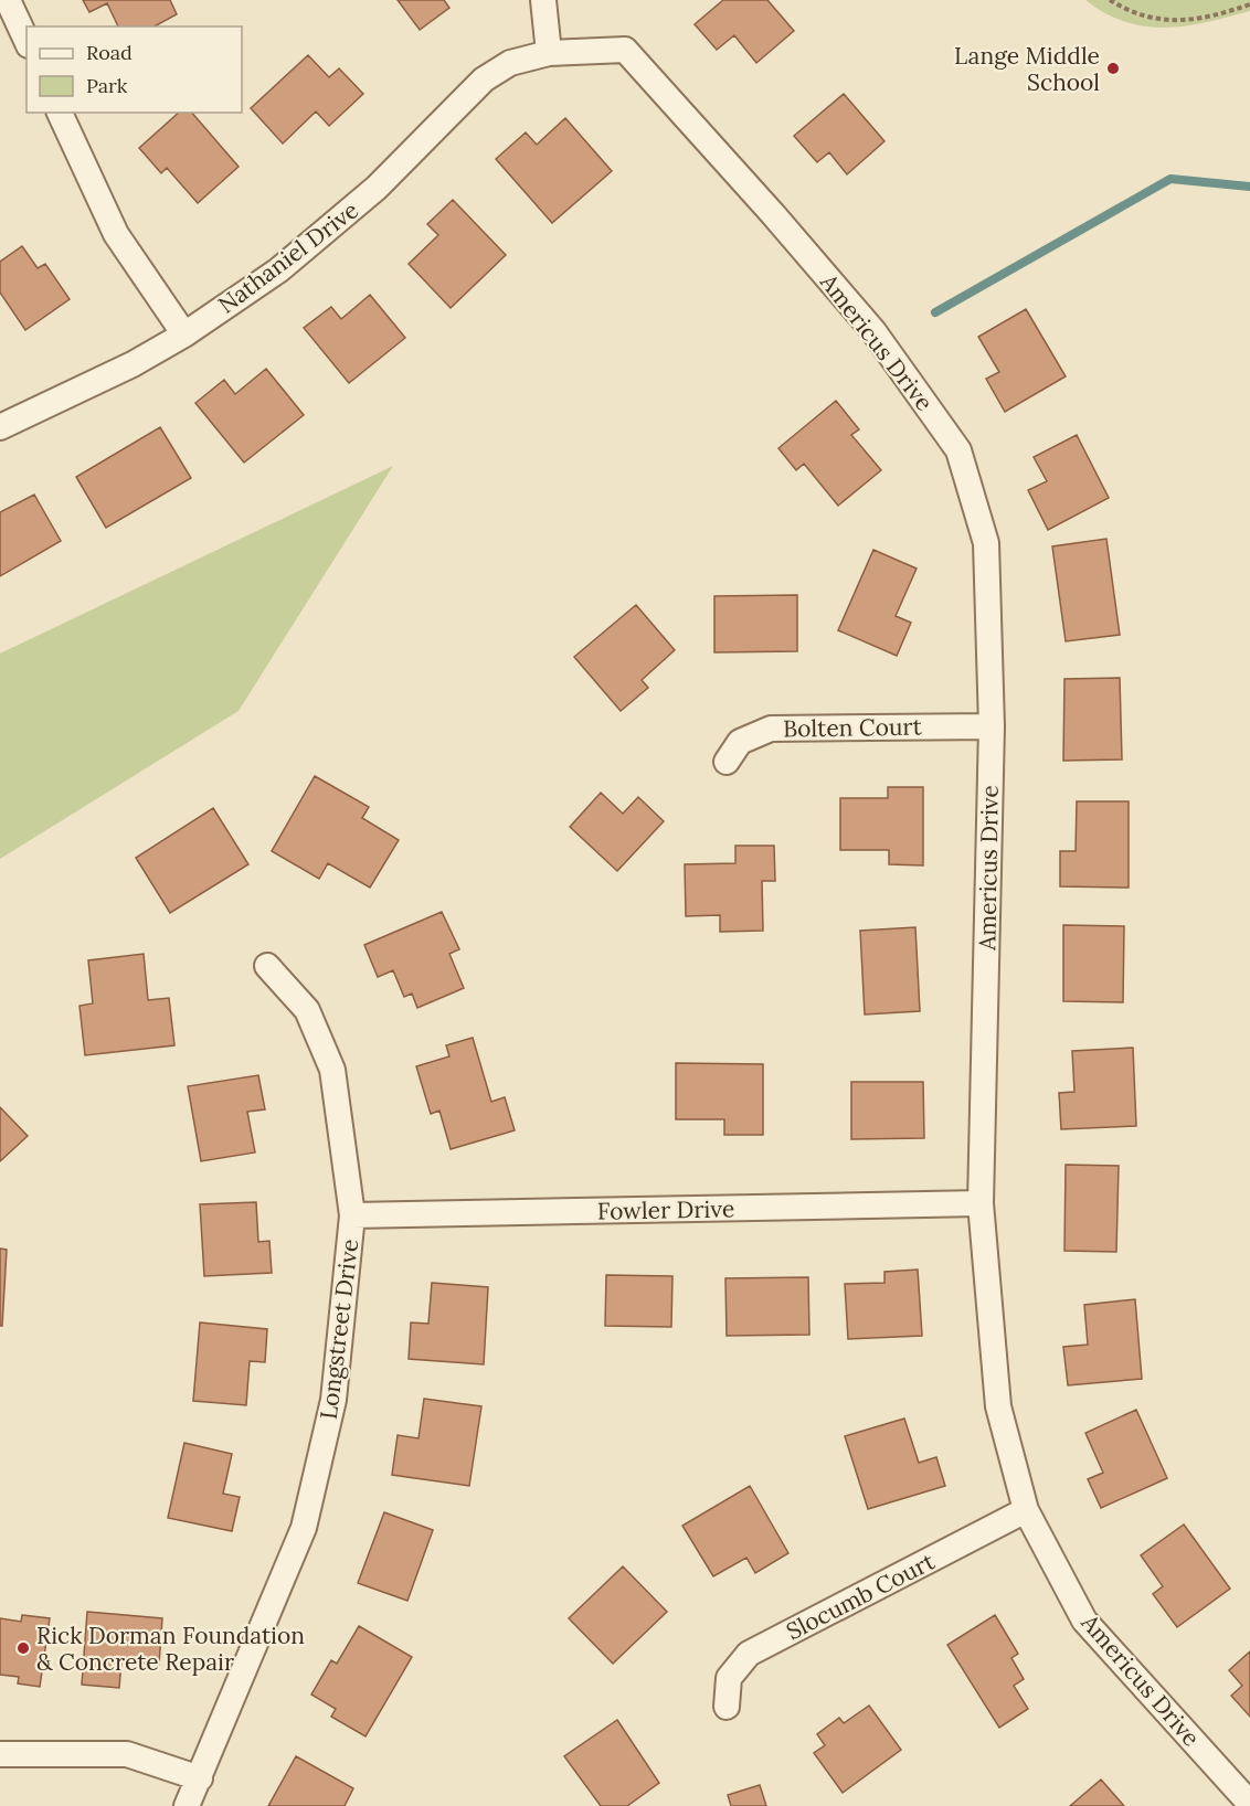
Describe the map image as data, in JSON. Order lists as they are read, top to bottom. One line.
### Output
{"streets":{"street":["Nathaniel Drive","Americus Drive","Bolten Court","Fowler Drive","Longstreet Drive","Slocumb Court"]},"crossings":[["Nathaniel Drive","Americus Drive"],["Americus Drive","Bolten Court"],["Americus Drive","Fowler Drive"],["Americus Drive","Slocumb Court"],["Fowler Drive","Longstreet Drive"]],"places":["Lange Middle School","Rick Dorman Foundation & Concrete Repair"],"legend":["Road","Park"]}
